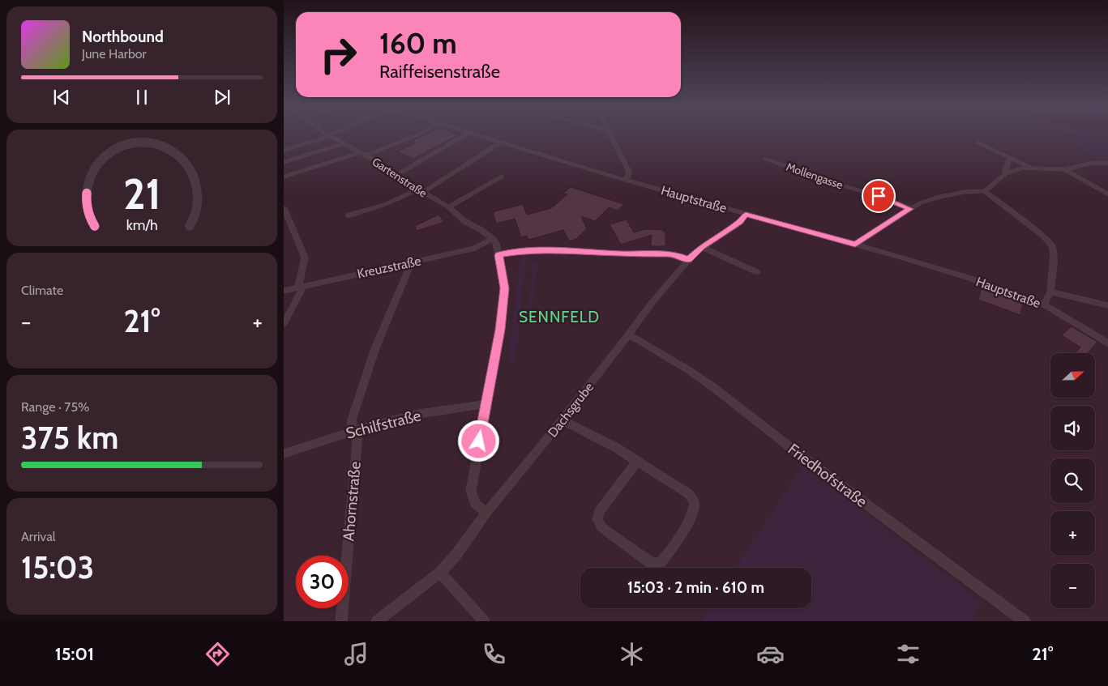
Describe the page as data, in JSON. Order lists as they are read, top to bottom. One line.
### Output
{"streets":{"street":["Mollengasse","Gartenstraße","Hauptstraße","Kreuzstraße","Dachsgrube","Schilfstraße","Friedhofstraße","Ahornstraße"]},"crossings":[["Gartenstraße","Kreuzstraße"],["Hauptstraße","Dachsgrube"],["Kreuzstraße","Ahornstraße"],["Dachsgrube","Friedhofstraße"],["Schilfstraße","Ahornstraße"]],"districts":["SENNFELD"],"north":"right","page":{"turn":["160 m","Raiffeisenstraße"],"song":["Northbound","June Harbor"],"tile":["Climate",["Range · 75%","375 km"],["Arrival","15:03"]],"heat":["−","21°","+"],"map_buttons":["+","−"],"limit":"30","trip":"15:03 · 2 min · 610 m","tabs":["15:01","21°"],"gauge":["21","km/h"]}}
